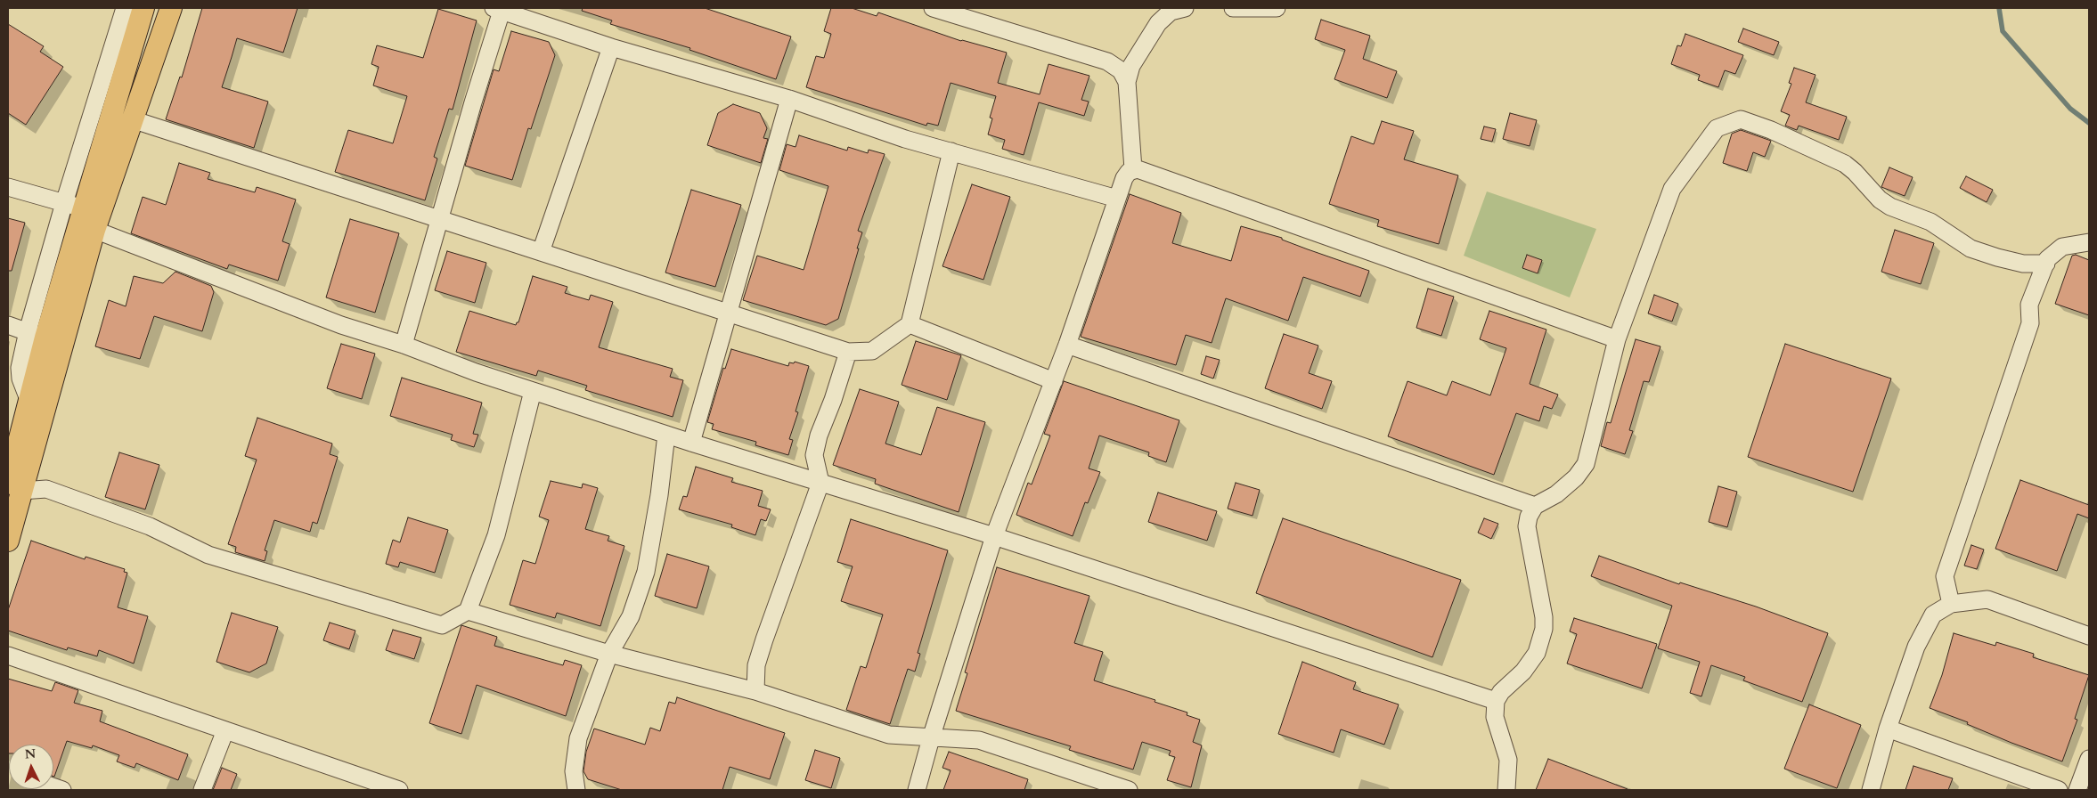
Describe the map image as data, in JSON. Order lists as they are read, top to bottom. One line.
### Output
{"north":"top"}
